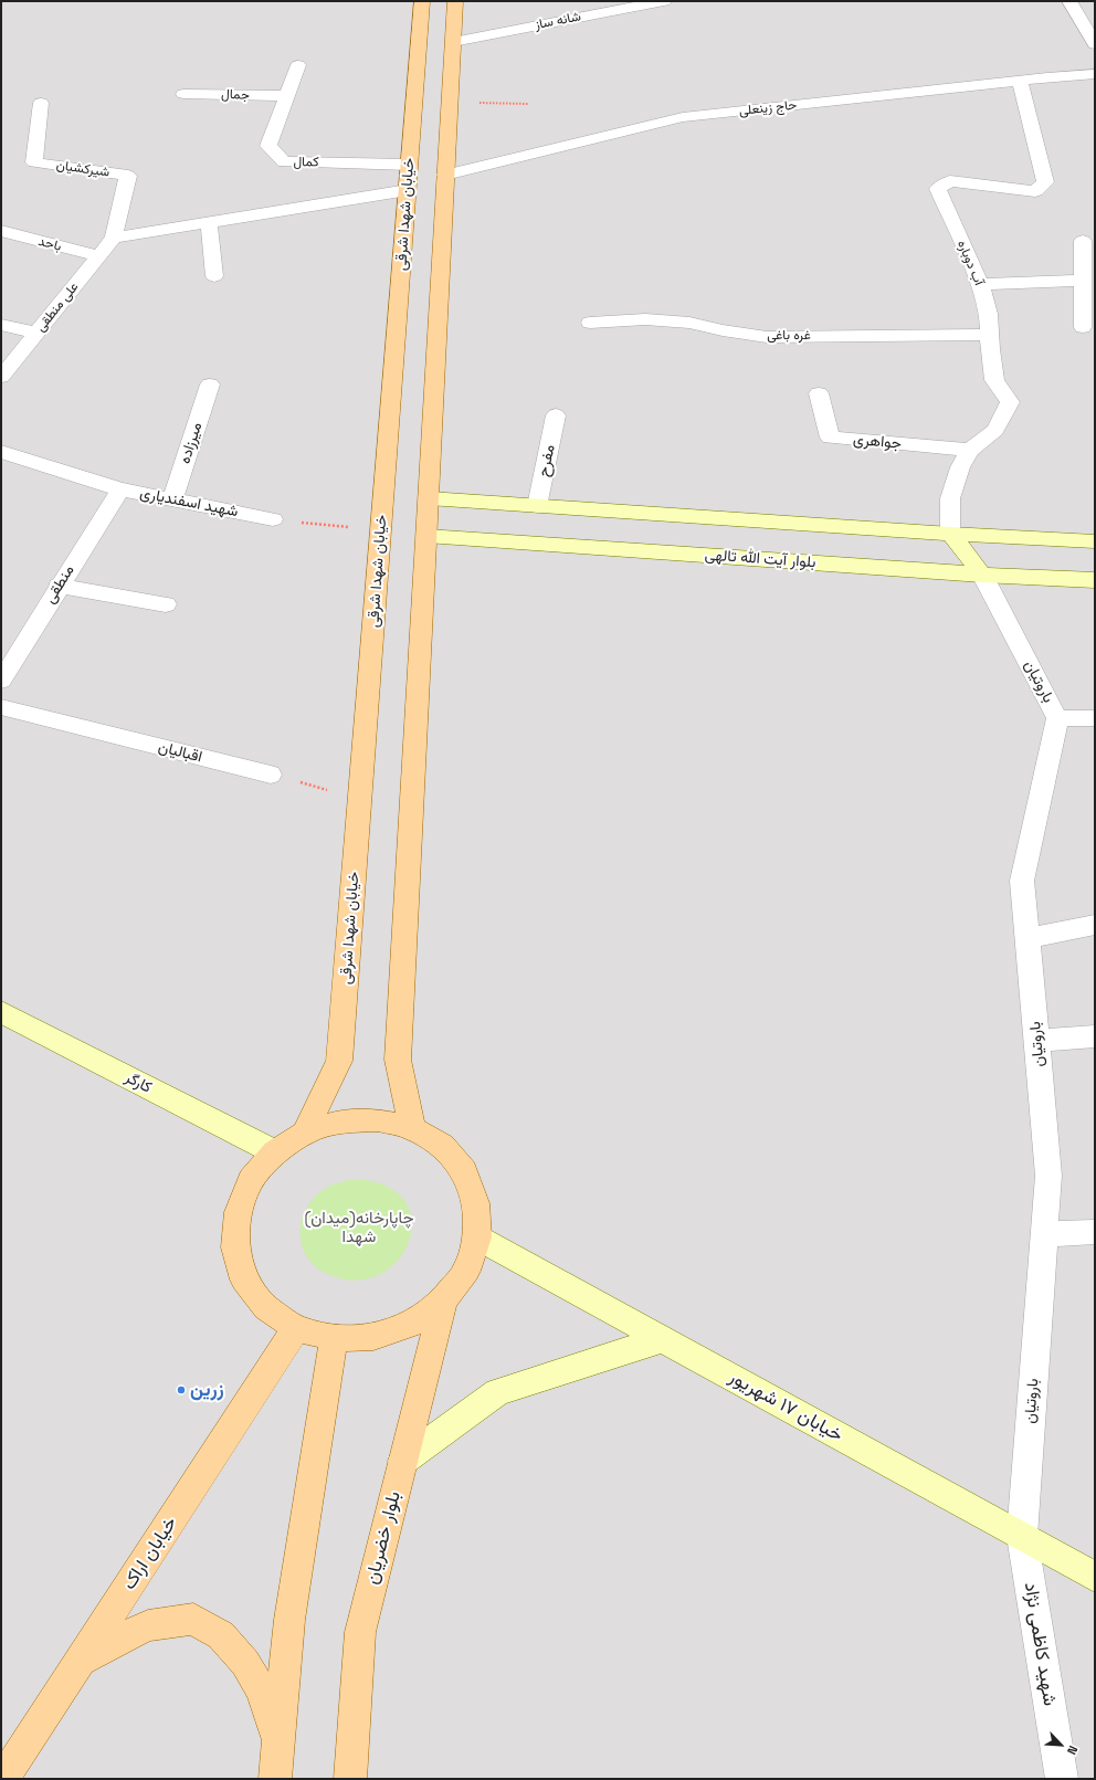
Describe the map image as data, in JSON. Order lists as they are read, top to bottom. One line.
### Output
{"streets":{"main road":["خیابان شهدا شرقی","بلوار آیت الله تالهی","کارگر","خیابان ۱۷ شهریور","بلوار خضریان","خیابان اراک"],"street":["شانه ساز","جمال","حاج زینعلی","کمال","شیرکشیان","باحد","آب دوباره","علی منطقی","غره باغی","جواهری","میرزاده","مفرح","شهید اسفندیاری","منطقی","باروتیان","اقبالیان","شهید کاظمی نژاد"]},"crossings":[["جمال","کمال"],["حاج زینعلی","آب دوباره"],["کمال","خیابان شهدا شرقی"],["شیرکشیان","علی منطقی"],["باحد","علی منطقی"],["آب دوباره","غره باغی"],["آب دوباره","جواهری"],["میرزاده","شهید اسفندیاری"],["شهید اسفندیاری","منطقی"],["بلوار آیت الله تالهی","باروتیان"],["باروتیان","خیابان ۱۷ شهریور"],["باروتیان","شهید کاظمی نژاد"],["خیابان ۱۷ شهریور","شهید کاظمی نژاد"]],"districts":["(چاپارخانه(میدان شهدا"],"places":["زرین"],"north":"bottom right"}
